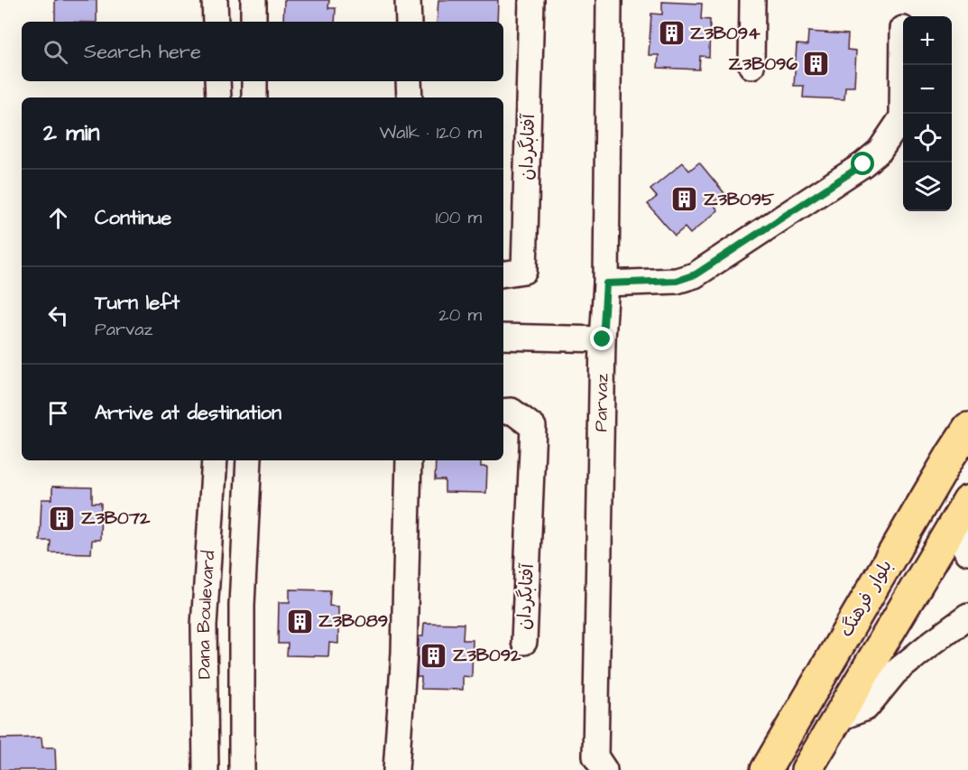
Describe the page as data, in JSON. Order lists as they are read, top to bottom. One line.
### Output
{"streets":{"main road":["بلوار فرهنگ"],"street":["آفتابگردان","Parvaz","Dana Boulevard"]},"places":{"building":["Z3B094","Z3B096","Z3B095","Z3B072","Z3B089","Z3B092"]},"page":{"map_buttons":["+","−"],"search":"Search here","heading":["2 min","Walk · 120 m"],"list":[["Continue","100 m"],["Turn left","Parvaz","20 m"],"Arrive at destination"]}}
